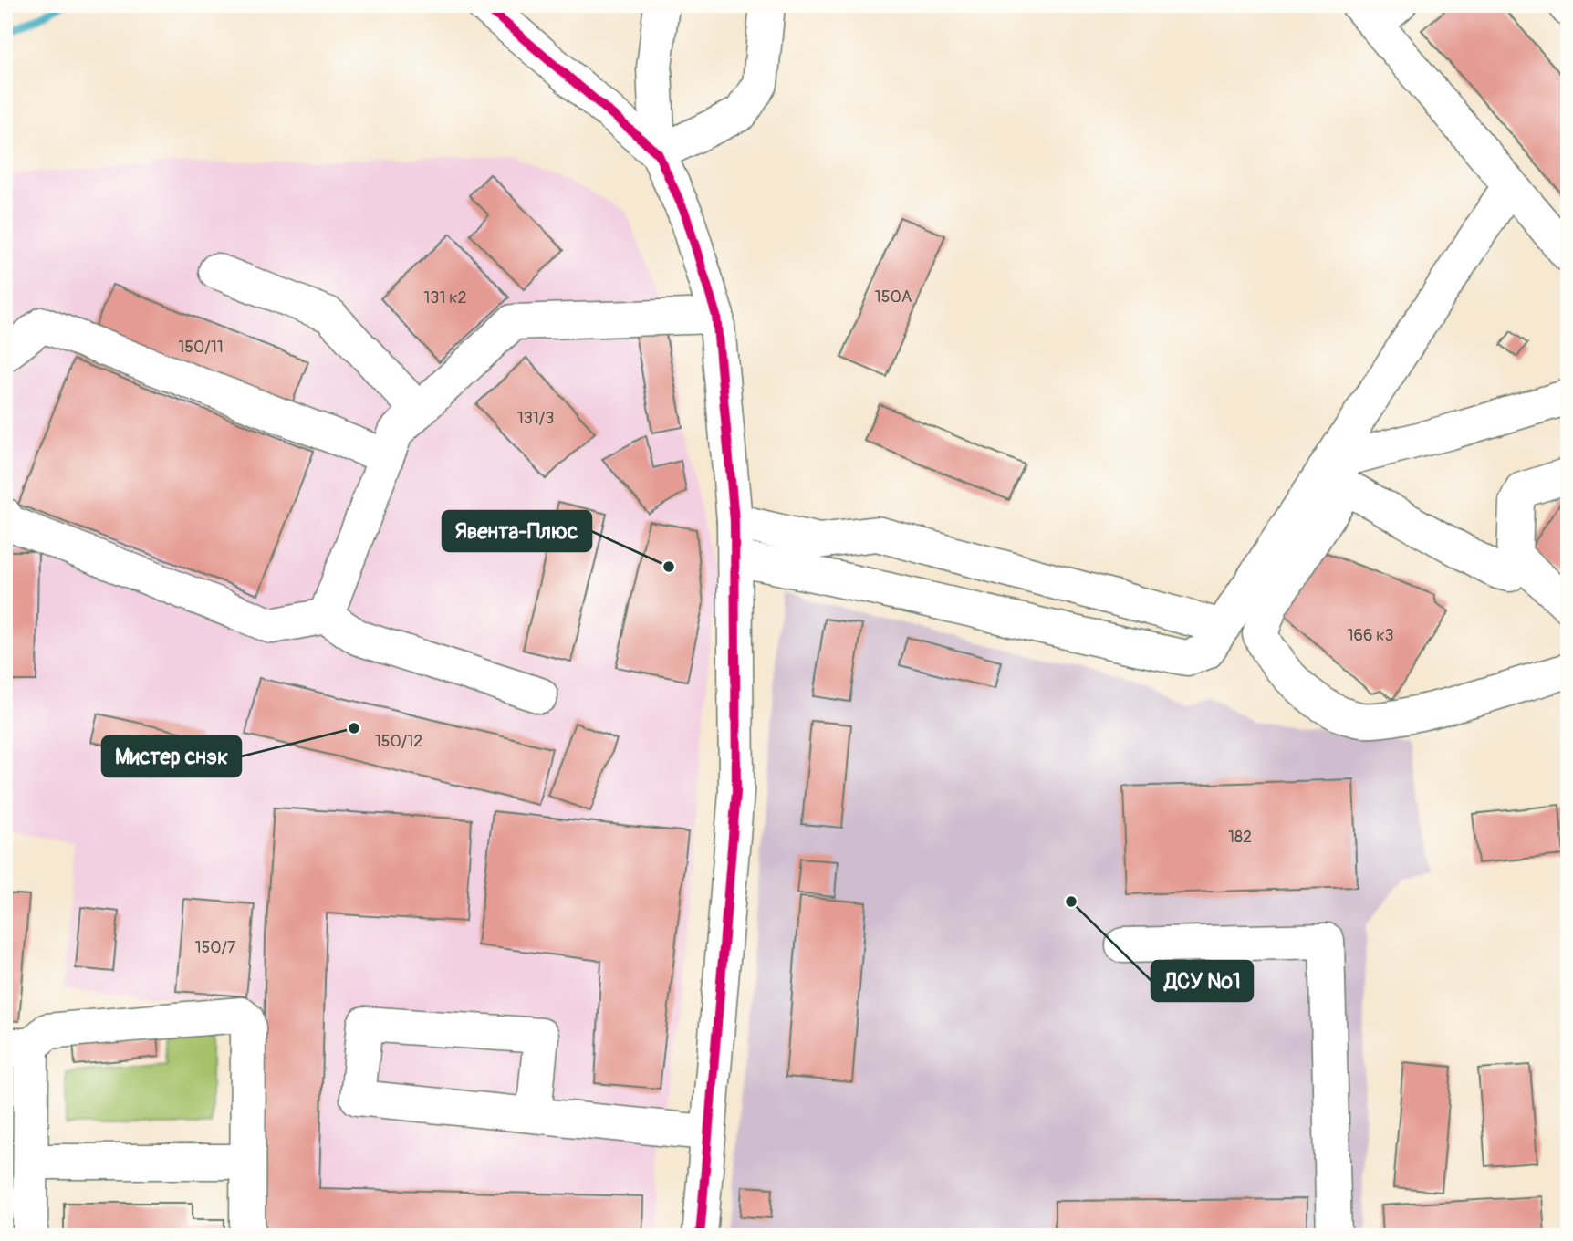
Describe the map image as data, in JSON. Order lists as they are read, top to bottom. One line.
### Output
{"places":["Явента-Плюс","Мистер снэк","ДСУ №1"],"house_numbers":["150А","131 к2","150/11","131/3","166 к3","150/12","182","150/7"]}
